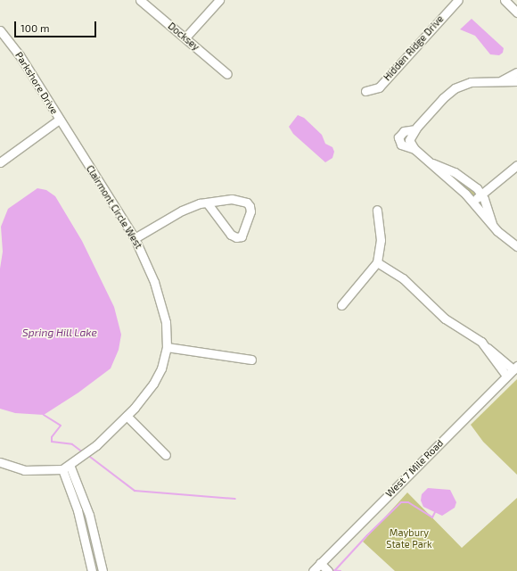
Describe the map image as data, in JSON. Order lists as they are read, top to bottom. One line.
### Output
{"streets":{"street":["Docksey","Hidden Ridge Drive","Parkshore Drive","Clairmont Circle West","West 7 Mile Road"]},"crossings":[["Parkshore Drive","Clairmont Circle West"]],"water":["Spring Hill Lake"],"parks":["Maybury State Park"],"scale_bar":"100 m"}
